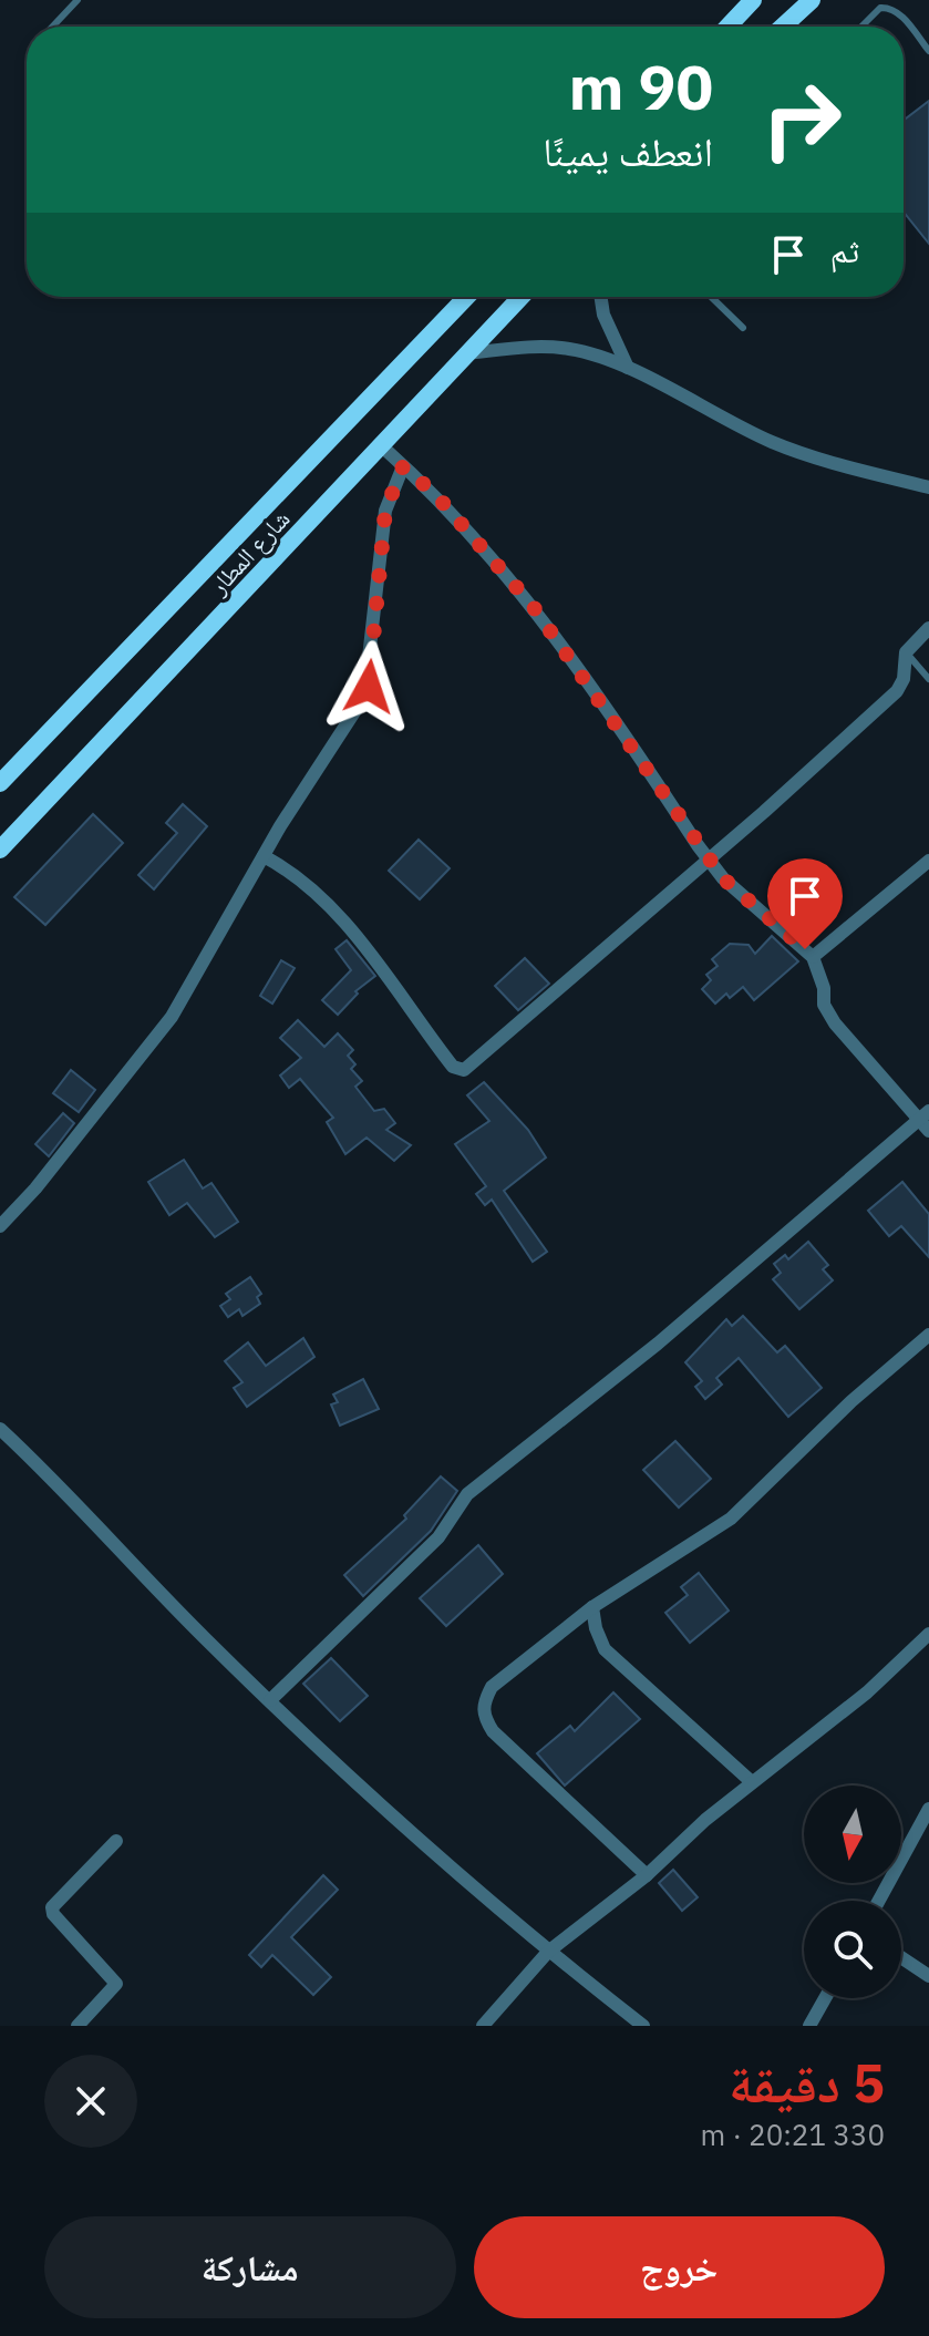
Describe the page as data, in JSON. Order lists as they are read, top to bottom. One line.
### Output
{"streets":{"street":["شارع المطار"]},"north":"bottom","page":{"turn":["90 m","انعطف يمينًا"],"then":"ثم","heading":["5 دقيقة","330 m · 20:21"],"buttons":["خروج","مشاركة"]}}
